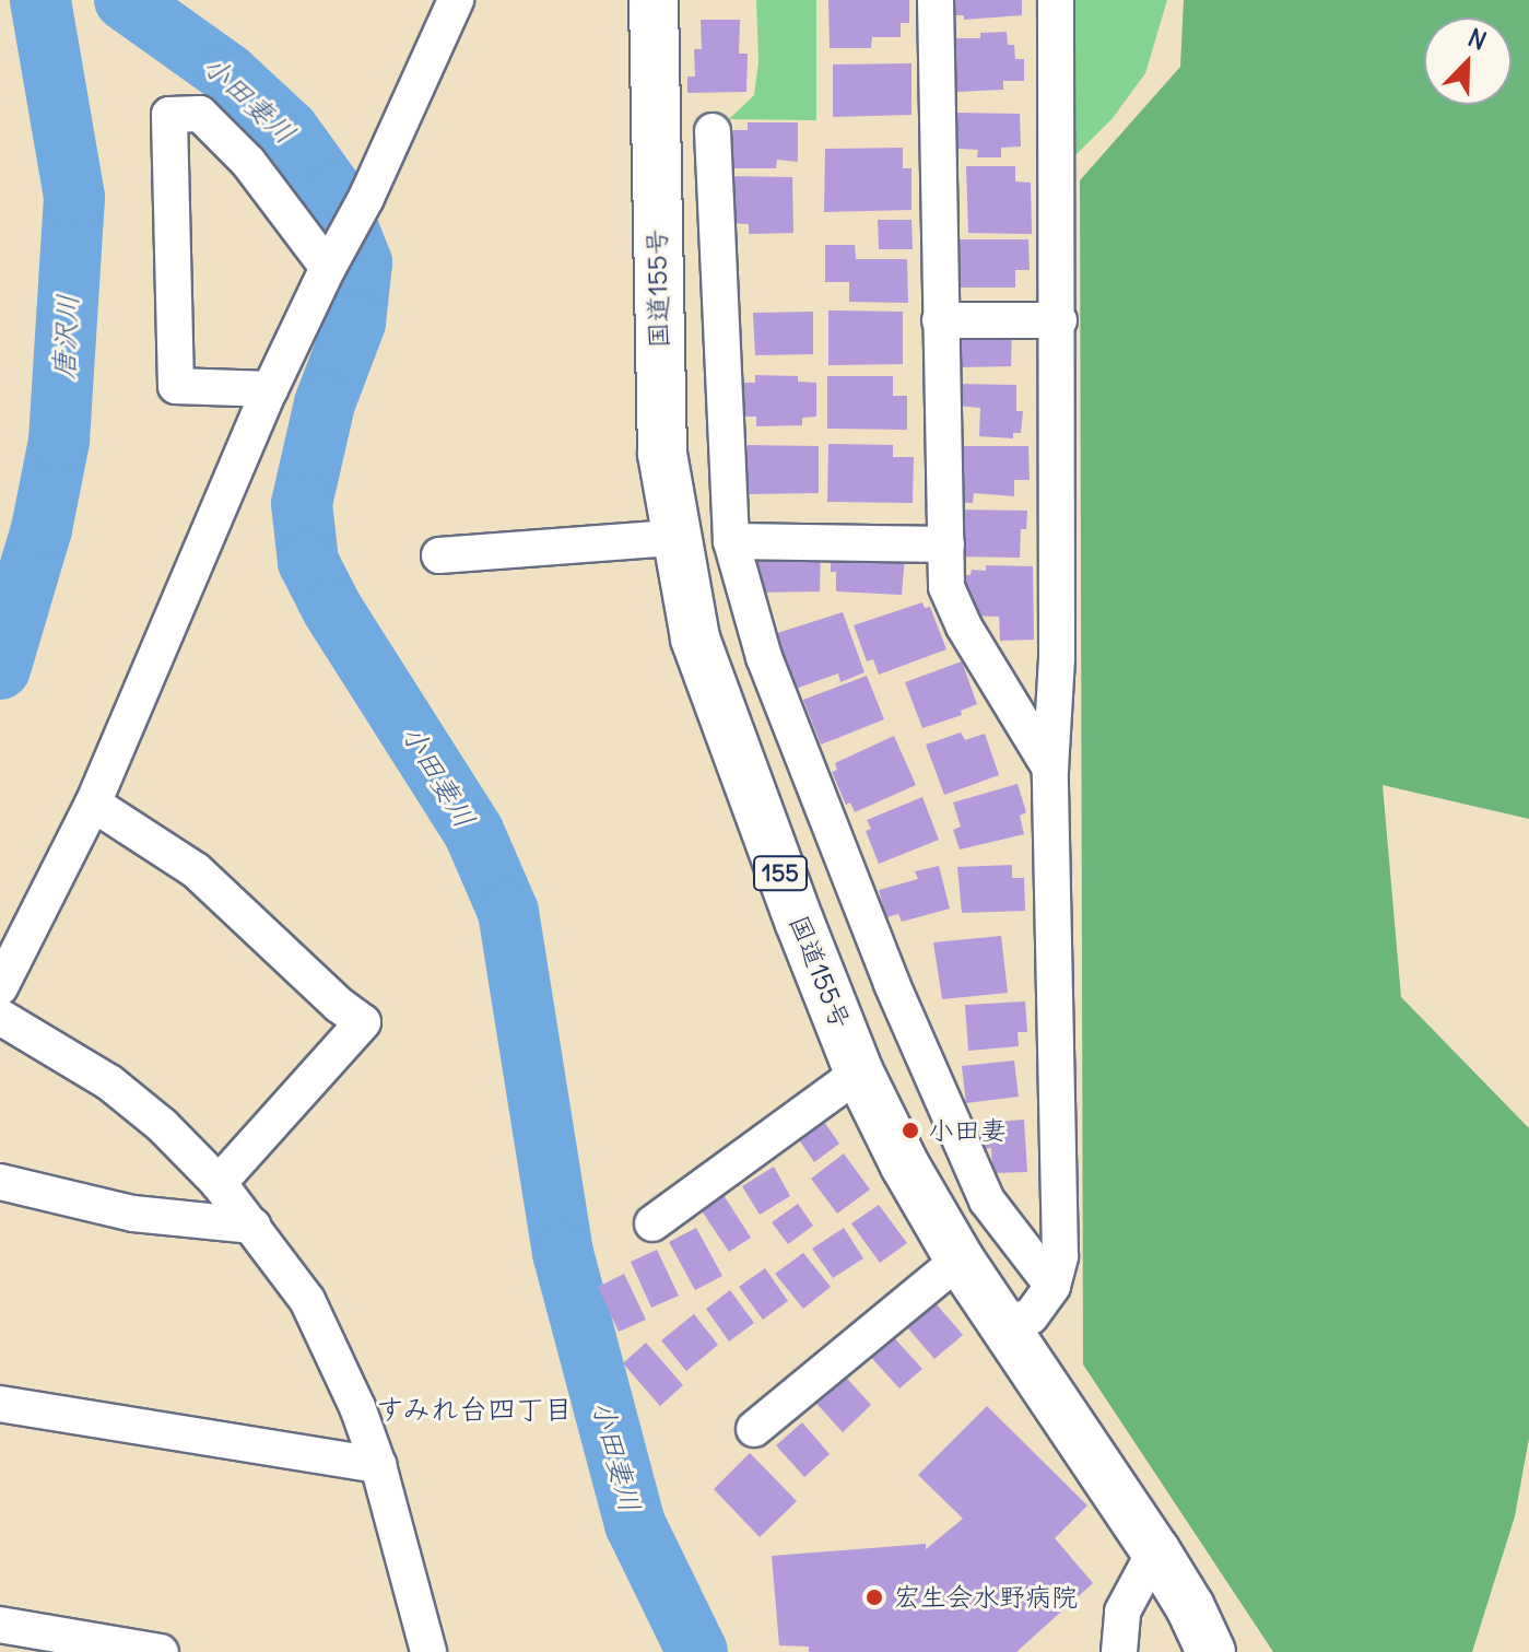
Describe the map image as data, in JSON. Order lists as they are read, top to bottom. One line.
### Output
{"streets":{"highway":["国道155号","155"]},"districts":["すみれ台四丁目"],"water":["小田妻川","唐沢川"],"places":["小田妻","宏生会水野病院"],"north":"top right"}
